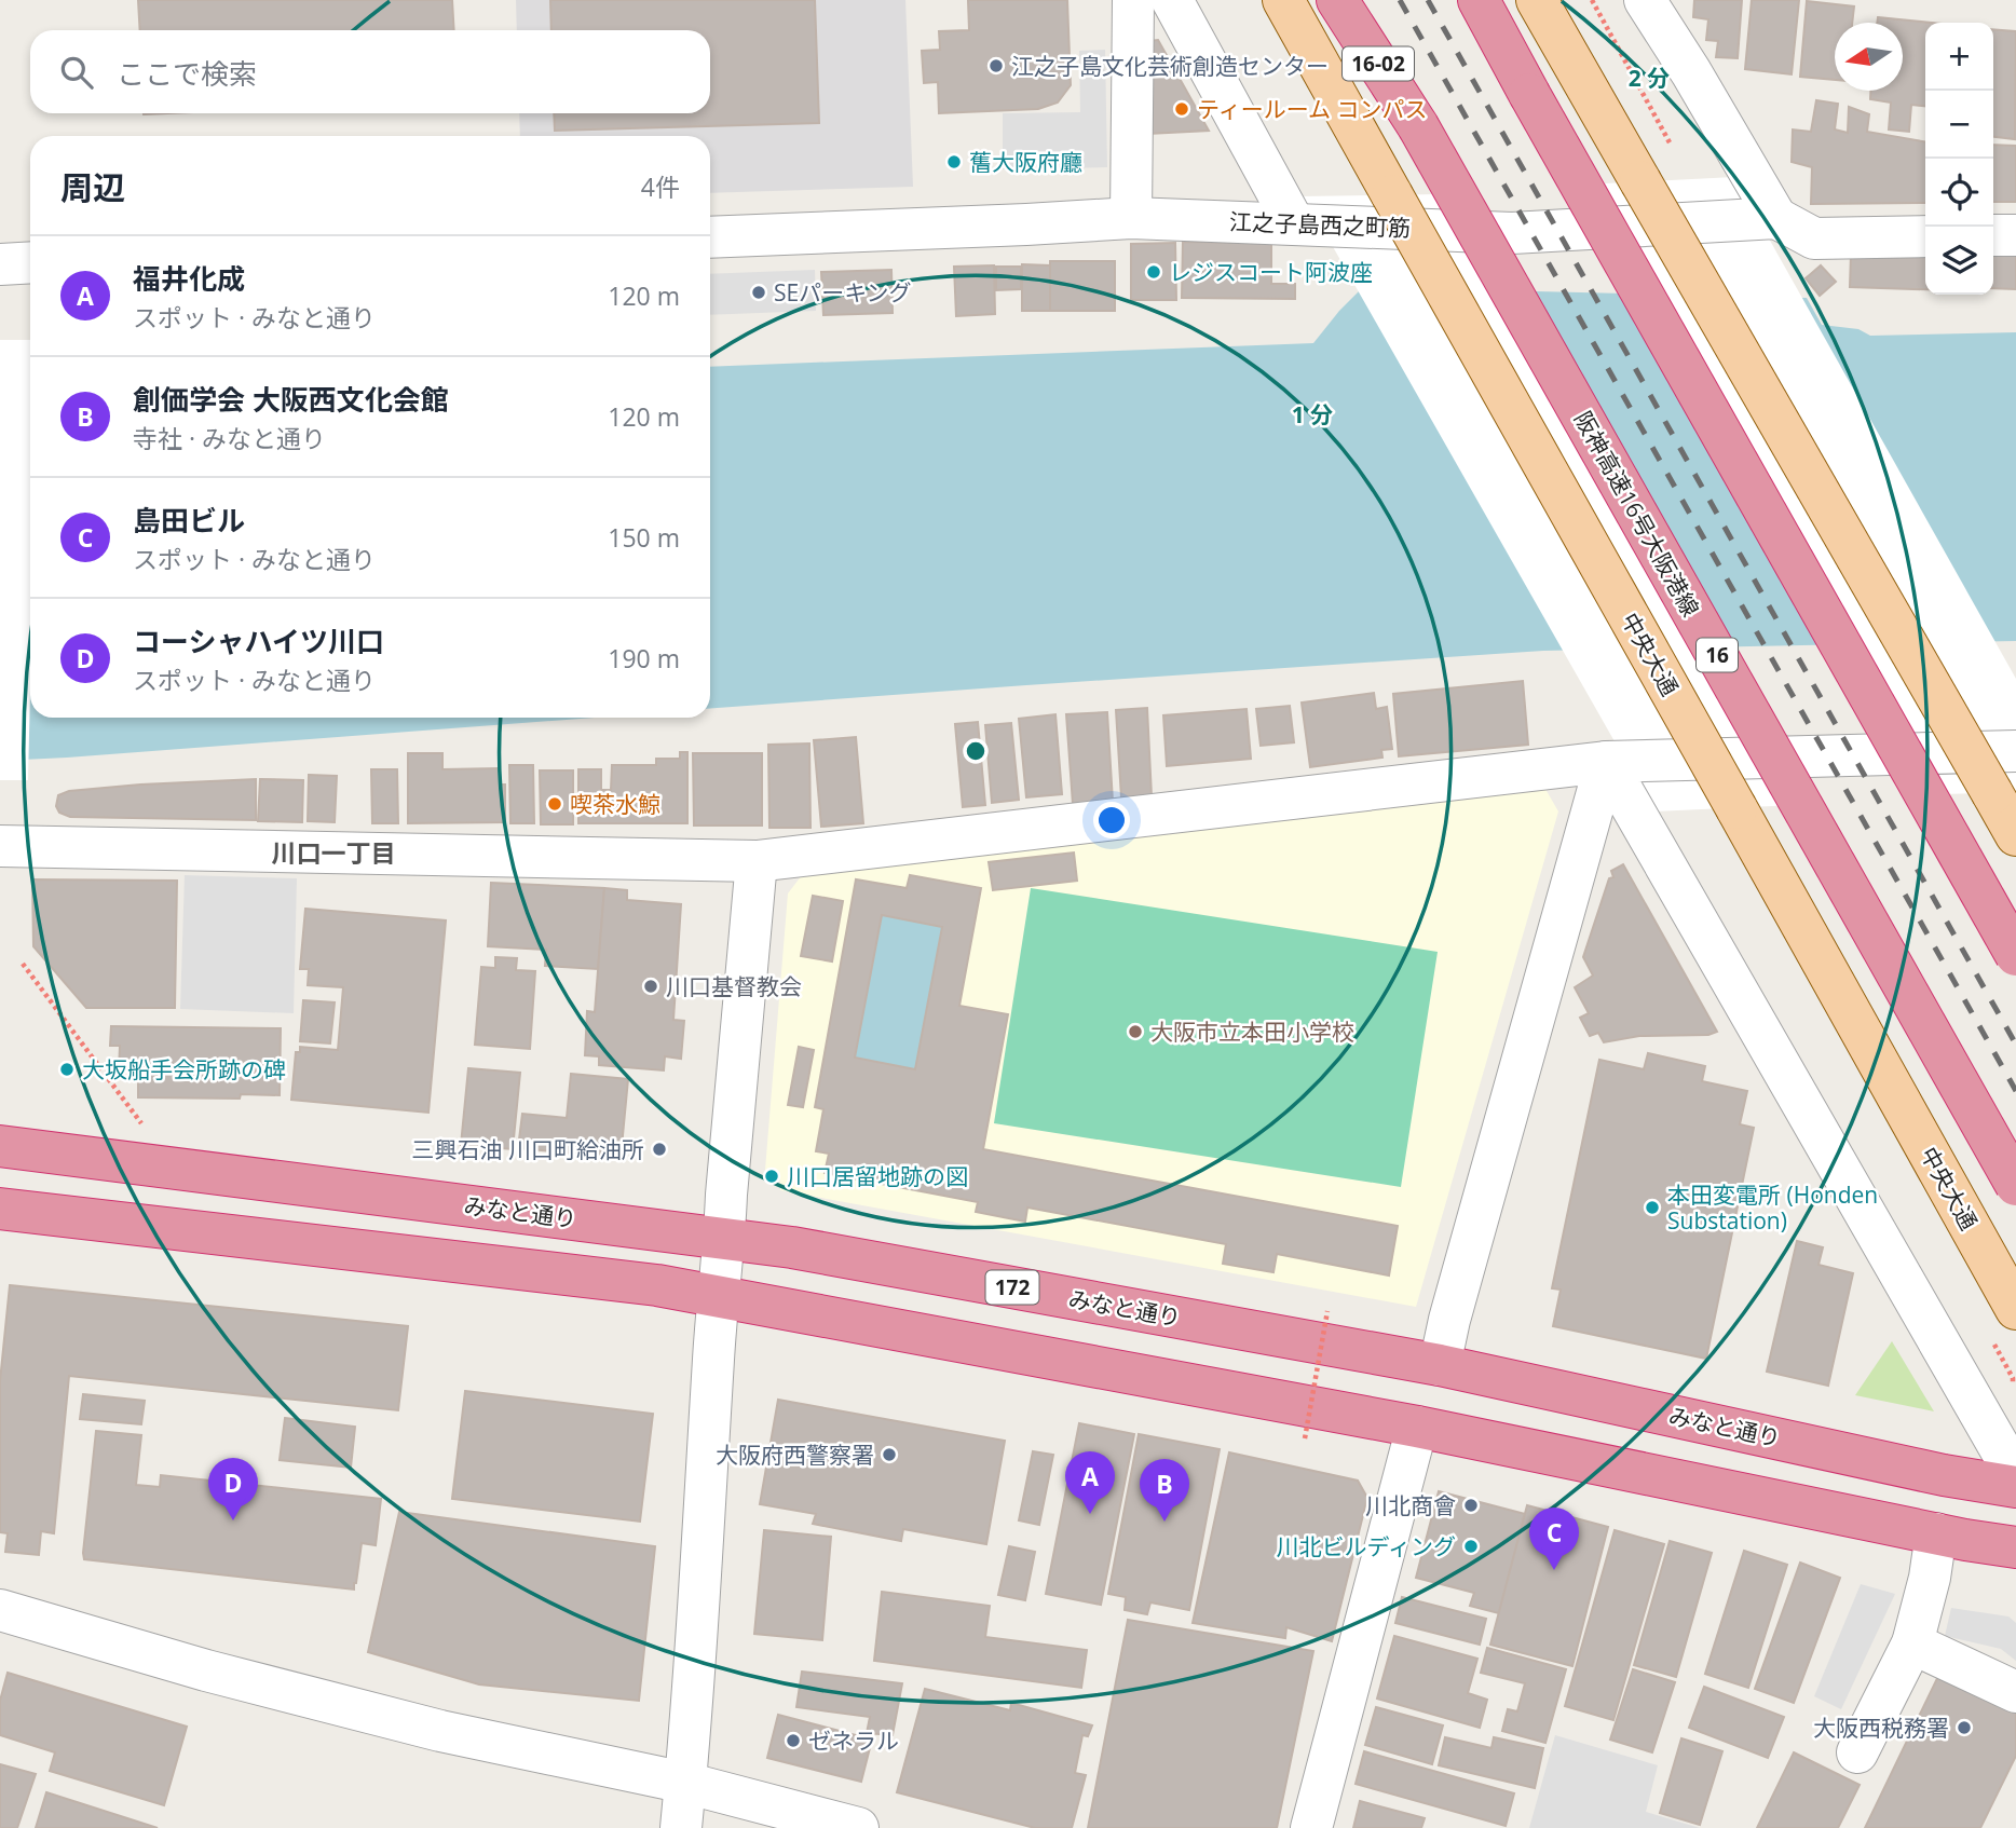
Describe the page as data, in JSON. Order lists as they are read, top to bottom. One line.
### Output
{"streets":{"highway":["16-02","阪神高速16号大阪港線","16","みなと通り","172"],"main road":["中央大通"],"street":["江之子島西之町筋"]},"crossings":[["16-02","阪神高速16号大阪港線"]],"districts":["川口一丁目"],"places":["江之子島文化芸術創造センター","ティールーム コンパス","𦾔大阪府廳","レジスコート阿波座","SEパーキング","喫茶水鯨","川口基督教会","大阪市立本田小学校","大坂船手会所跡の碑","三興石油 川口町給油所","川口居留地跡の図","本田変電所 (Honden Substation)","大阪府西警察署","川北商會","川北ビルディング","大阪西税務署","ゼネラル"],"north":"left","page":{"map_buttons":["+","−"],"search":"ここで検索","heading":["周辺","4件"],"list":[{"mark":"A","name":"福井化成","note":"スポット · みなと通り","value":"120 m"},{"mark":"B","name":"創価学会 大阪西文化会館","note":"寺社 · みなと通り","value":"120 m"},{"mark":"C","name":"島田ビル","note":"スポット · みなと通り","value":"150 m"},{"mark":"D","name":"コーシャハイツ川口","note":"スポット · みなと通り","value":"190 m"}],"pins":["A","D","B","C"]},"rings":["2 分","1 分"]}
